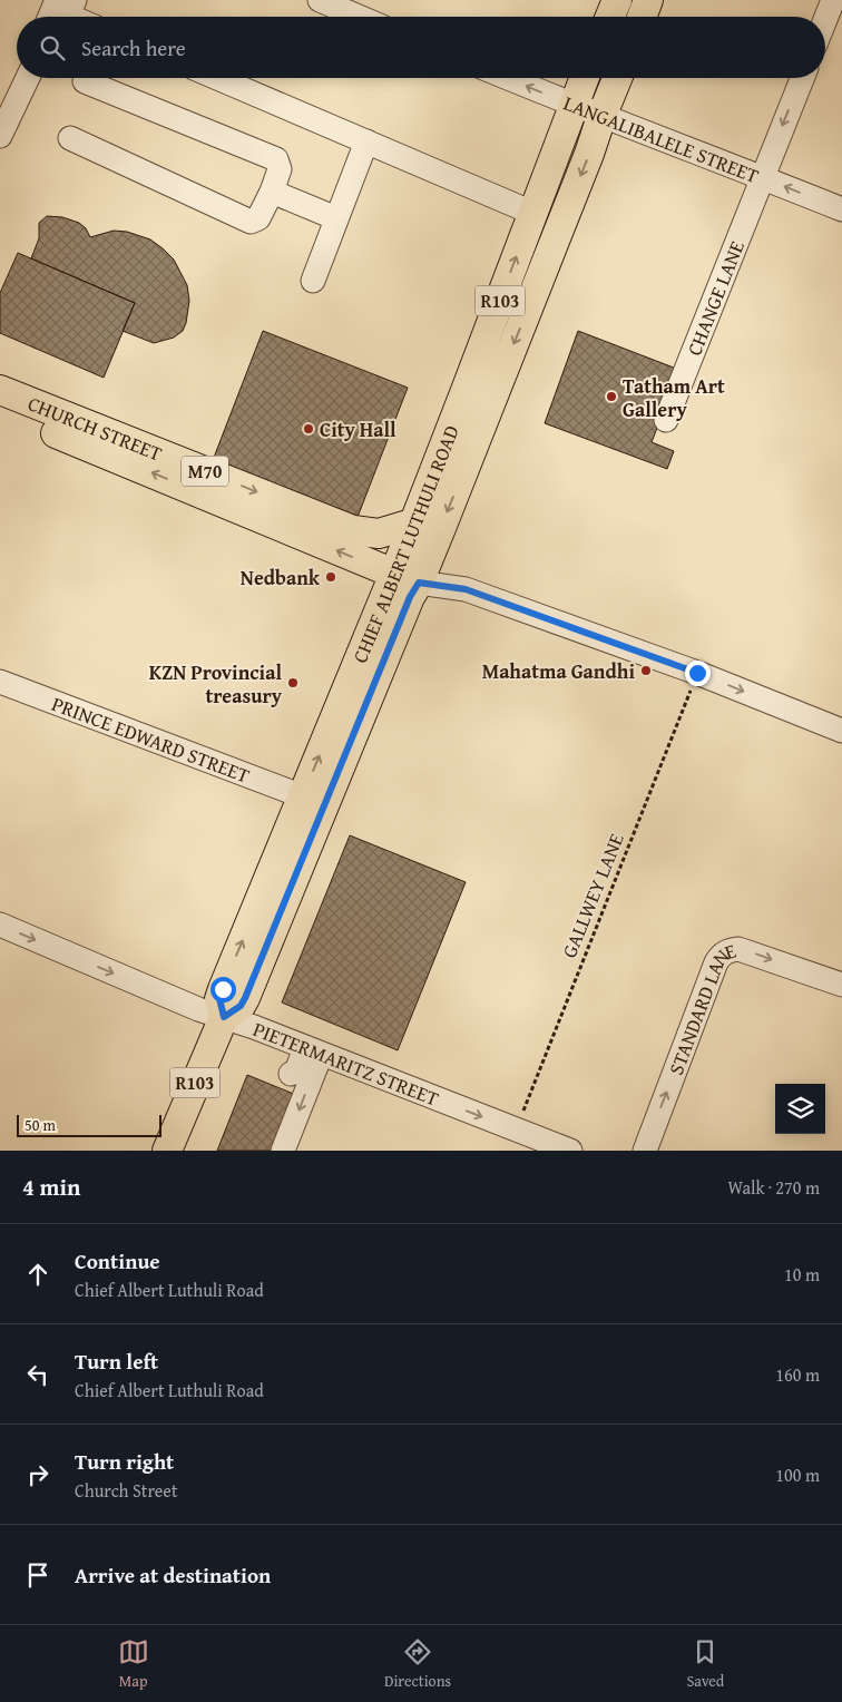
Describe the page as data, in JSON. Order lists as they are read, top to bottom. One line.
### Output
{"streets":{"main road":["R103","CHURCH STREET","M70","CHIEF ALBERT LUTHULI ROAD"],"street":["LANGALIBALELE STREET","CHANGE LANE","PRINCE EDWARD STREET","STANDARD LANE","PIETERMARITZ STREET"],"path":["GALLWEY LANE"]},"crossings":[["LANGALIBALELE STREET","CHANGE LANE"],["LANGALIBALELE STREET","CHIEF ALBERT LUTHULI ROAD"],["CHURCH STREET","CHIEF ALBERT LUTHULI ROAD"],["CHURCH STREET","GALLWEY LANE"],["CHIEF ALBERT LUTHULI ROAD","PRINCE EDWARD STREET"],["CHIEF ALBERT LUTHULI ROAD","PIETERMARITZ STREET"],["GALLWEY LANE","PIETERMARITZ STREET"]],"one_way":["PIETERMARITZ STREET"],"places":["Tatham Art Gallery","City Hall","Nedbank","Mahatma Gandhi","KZN Provincial treasury"],"scale_bar":"50 m","page":{"search":"Search here","scale":"50 m","heading":["4 min","Walk · 270 m"],"list":[["Continue","Chief Albert Luthuli Road","10 m"],["Turn left","Chief Albert Luthuli Road","160 m"],["Turn right","Church Street","100 m"],"Arrive at destination"],"nav":["Map","Directions","Saved"]}}
